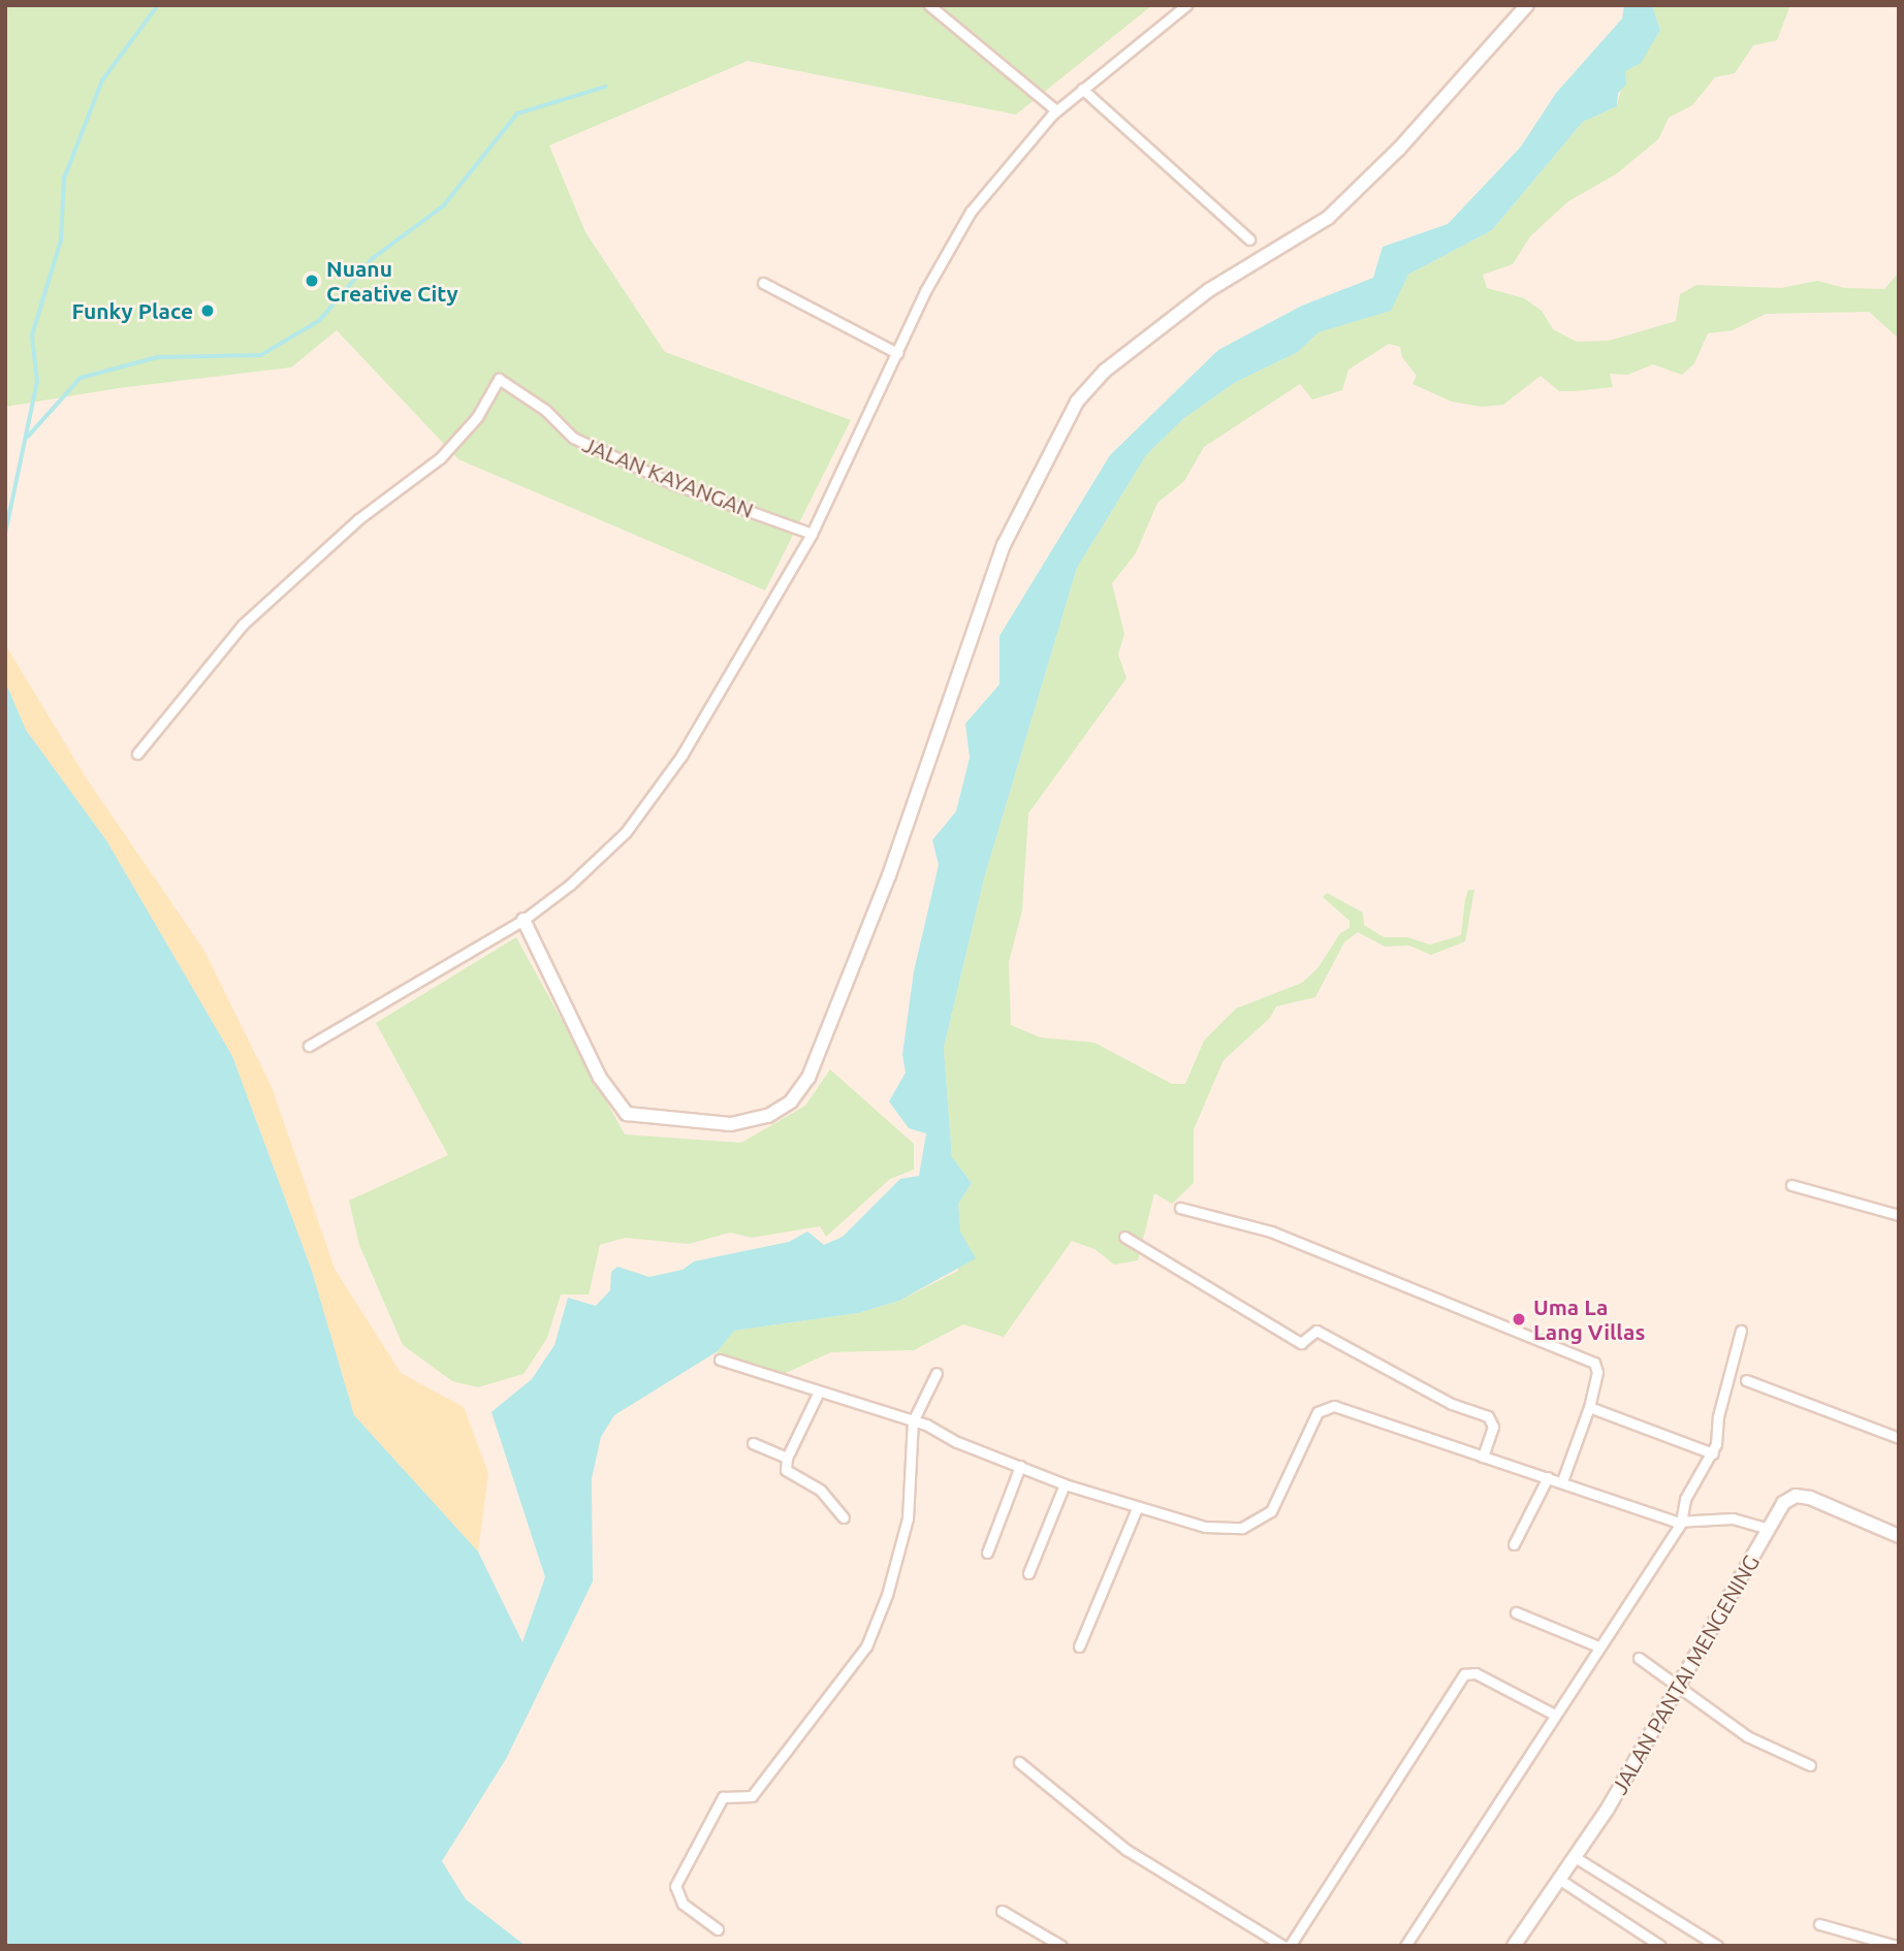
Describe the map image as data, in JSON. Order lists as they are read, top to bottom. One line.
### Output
{"streets":{"street":["JALAN KAYANGAN","JALAN PANTAI MENGENING"]},"places":["Nuanu Creative City","Funky Place","Uma La Lang Villas"]}
